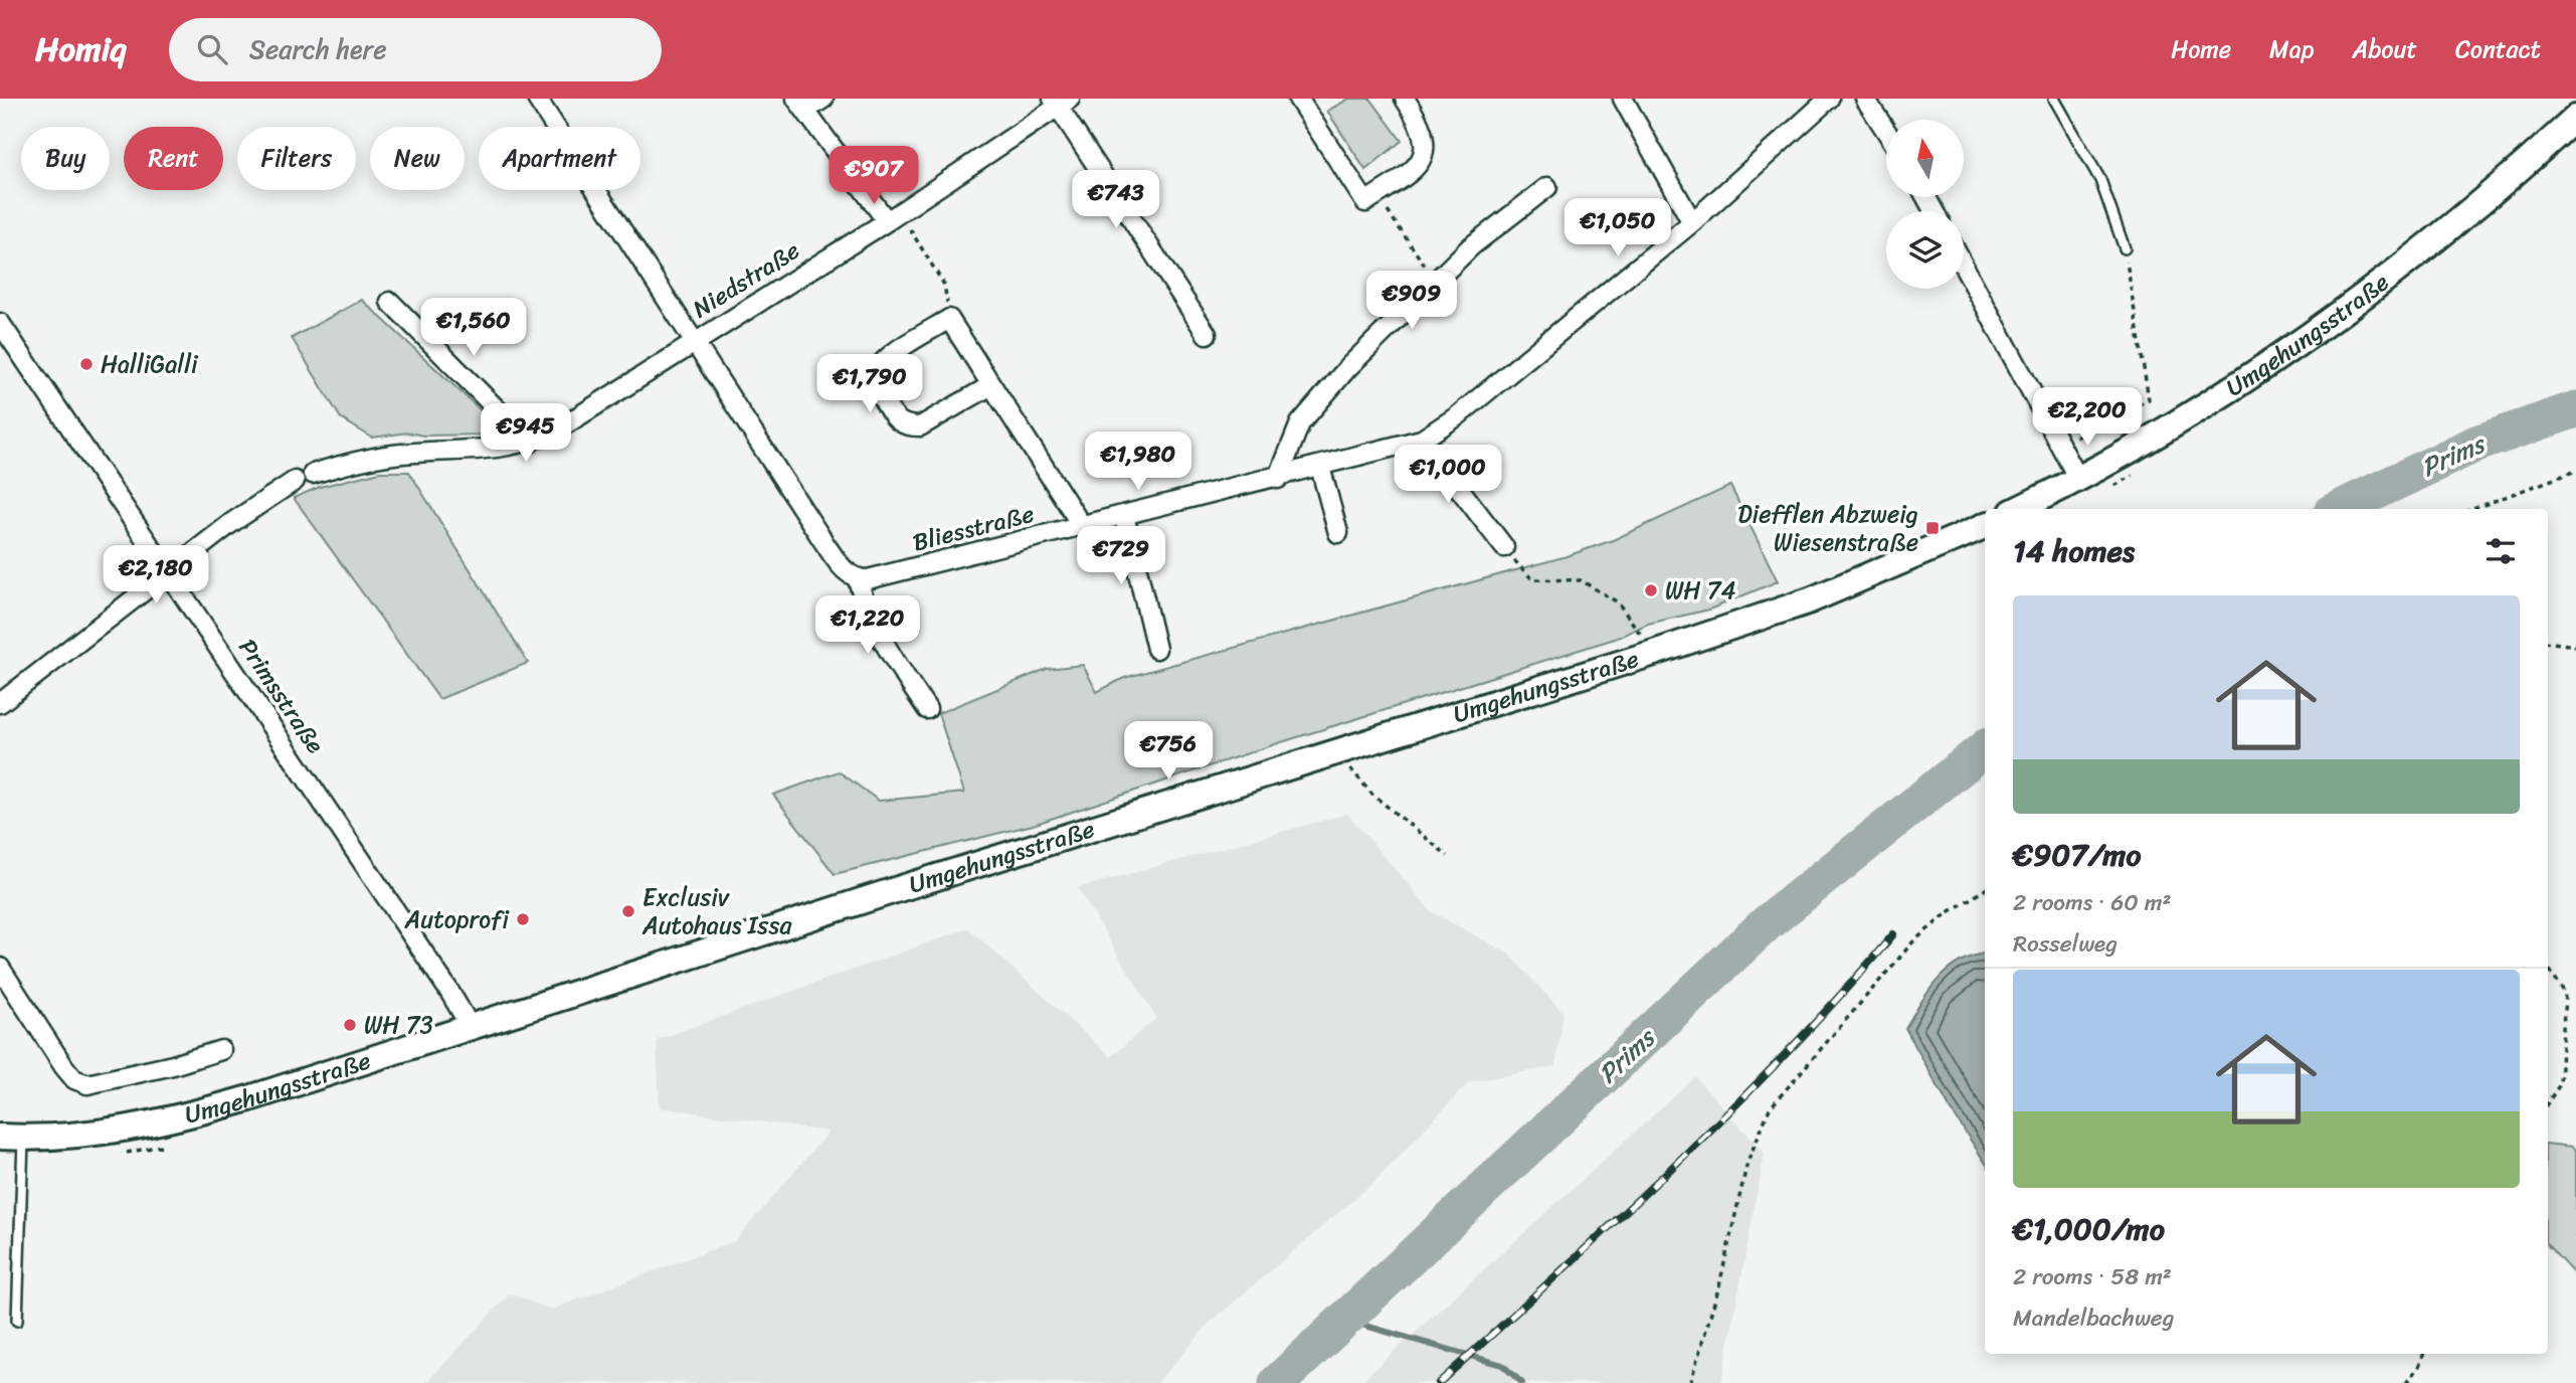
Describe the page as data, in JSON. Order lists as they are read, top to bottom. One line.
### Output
{"streets":{"main road":["Umgehungsstraße"],"street":["Niedstraße","Bliesstraße","Primsstraße"]},"crossings":[["Umgehungsstraße","Primsstraße"]],"water":["Prims"],"places":{"other":["HalliGalli","WH 74","Exclusiv Autohaus Issa","Autoprofi","WH 73"],"transit":["Diefflen Abzweig Wiesenstraße"]},"north":"top","page":{"header":"Homiq","search":"Search here","nav":["Home","Map","About","Contact"],"chip":["Buy","Rent","Filters","New","Apartment"],"price":["€907","€743","€1,050","€909","€1,560","€1,790","€2,200","€945","€1,980","€1,000","€729","€2,180","€1,220","€756"],"heading":"14 homes","list":[{"name":"€907/mo","note":"2 rooms · 60 m² · Rosselweg"},{"name":"€1,000/mo","note":"2 rooms · 58 m² · Mandelbachweg"}]}}
